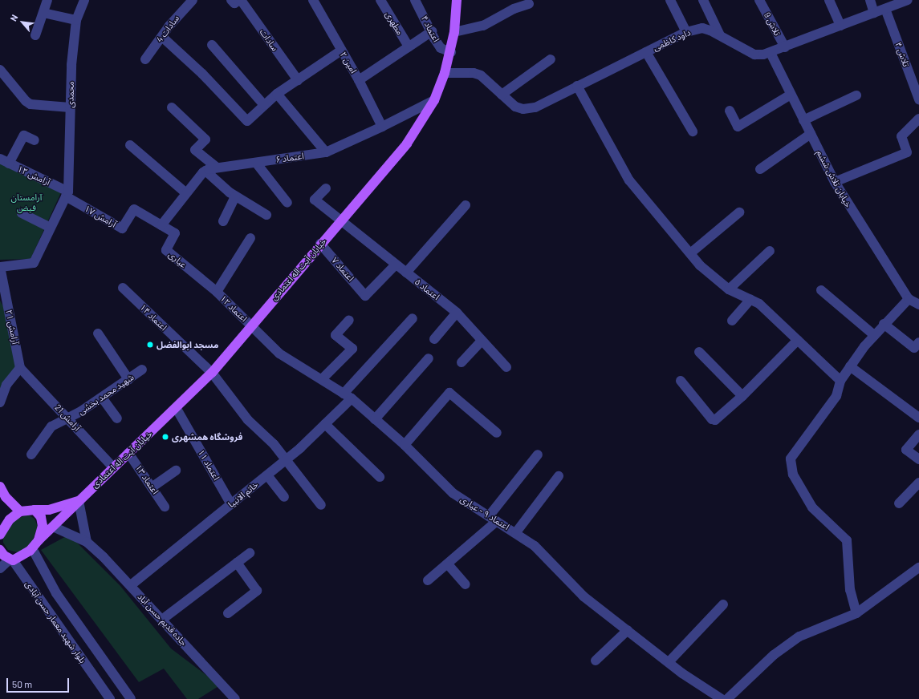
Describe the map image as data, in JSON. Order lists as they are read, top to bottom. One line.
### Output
{"streets":{"main road":["خیابان آیت اله اعتمادی"],"street":["مطهری","تلاش 9","سادات 4","اعتماد ۴","سادات","داود کاظمی","تلاش ۴","امین ۲","محمدی","اعتماد ۶","آرامش ۱۲","خیابان تلاش ششم","آرامش ۱۷","عیاری","اعتماد ۷","اعتماد ۵","اعتماد ۱۲","اعتماد ۱۴","آرامش ۲۱","شهید محمد بخشی","آرامش 21","اعتماد ۱۱","اعتماد ۱۳","خاتم الانبیا","اعتماد ۹ - عیاری","جاده قدیم حسن آباد","بلوار شهید معمار حسن آبادی"]},"crossings":[["تلاش 9","داود کاظمی"],["اعتماد ۴","خیابان آیت اله اعتمادی"],["داود کاظمی","تلاش ۴"],["داود کاظمی","خیابان تلاش ششم"],["داود کاظمی","خیابان آیت اله اعتمادی"],["امین ۲","اعتماد ۶"],["محمدی","آرامش ۱۲"],["محمدی","آرامش ۱۷"],["اعتماد ۶","خیابان آیت اله اعتمادی"],["آرامش ۱۲","آرامش ۱۷"],["آرامش ۱۷","عیاری"],["عیاری","اعتماد ۱۲"],["خیابان آیت اله اعتمادی","اعتماد ۷"],["خیابان آیت اله اعتمادی","اعتماد ۵"],["خیابان آیت اله اعتمادی","اعتماد ۱۲"],["خیابان آیت اله اعتمادی","اعتماد ۱۴"],["خیابان آیت اله اعتمادی","آرامش 21"],["خیابان آیت اله اعتمادی","اعتماد ۱۱"],["خیابان آیت اله اعتمادی","اعتماد ۱۳"],["خیابان آیت اله اعتمادی","اعتماد ۹ - عیاری"],["خیابان آیت اله اعتمادی","جاده قدیم حسن آباد"],["خیابان آیت اله اعتمادی","بلوار شهید معمار حسن آبادی"],["اعتماد ۷","اعتماد ۵"],["اعتماد ۱۲","اعتماد ۹ - عیاری"],["اعتماد ۱۴","خاتم الانبیا"],["آرامش ۲۱","آرامش 21"],["شهید محمد بخشی","آرامش 21"],["اعتماد ۱۱","خاتم الانبیا"],["خاتم الانبیا","اعتماد ۹ - عیاری"],["خاتم الانبیا","جاده قدیم حسن آباد"]],"parks":["آرامستان فیض"],"places":["مسجد ابوالفضل","فروشگاه همشهری"],"scale_bar":"50 m","north":"top left"}
